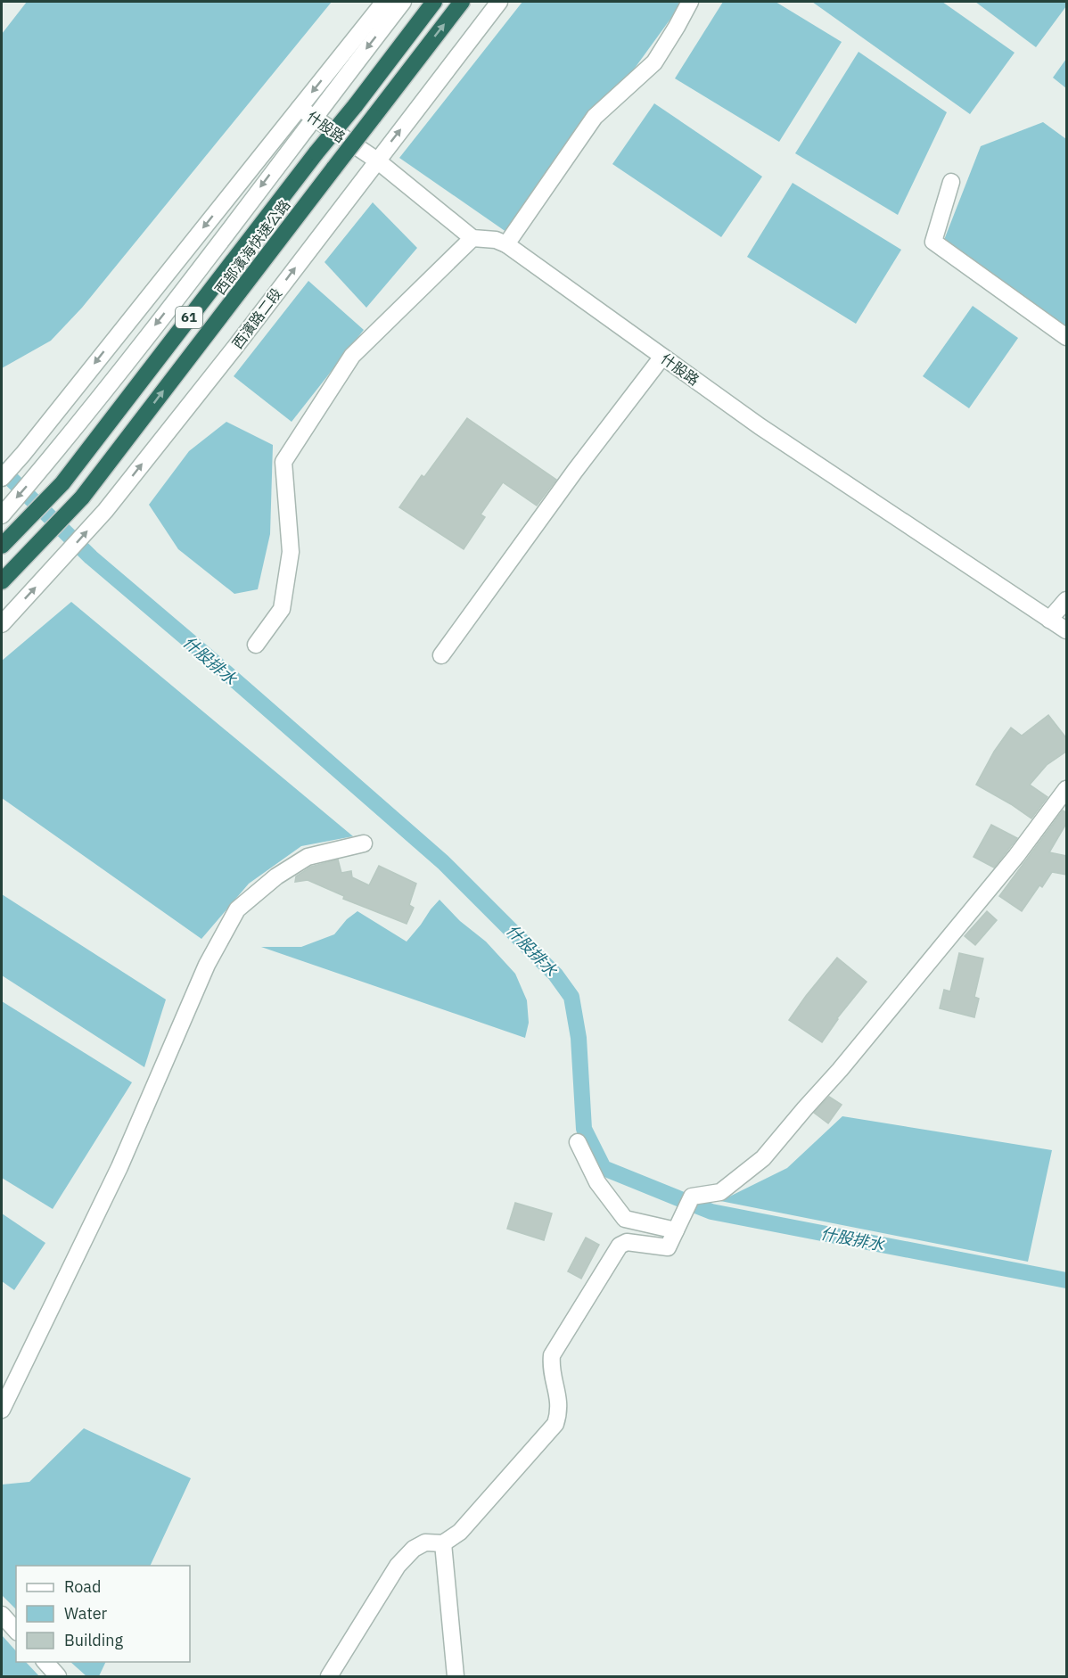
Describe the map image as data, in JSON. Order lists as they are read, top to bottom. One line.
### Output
{"streets":{"highway":["西部濱海快速公路","61"],"street":["什股路","西濱路二段"]},"crossings":[["什股路","西濱路二段"]],"water":["什股排水"],"legend":["Road","Water","Building"]}
